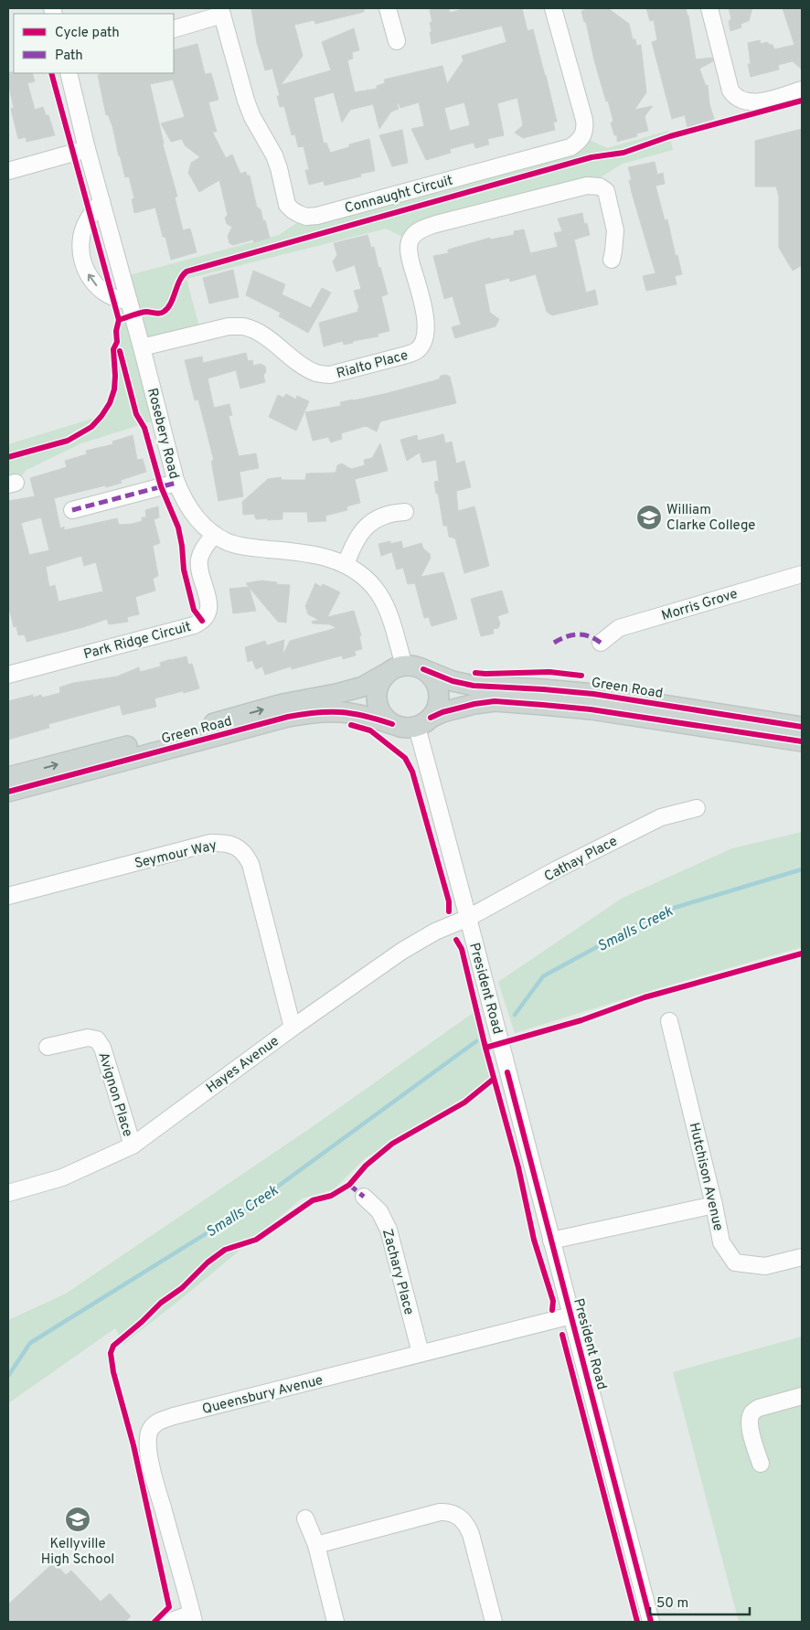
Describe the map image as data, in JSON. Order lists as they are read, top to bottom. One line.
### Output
{"streets":{"main road":["Green Road"],"street":["Connaught Circuit","Rialto Place","Rosebery Road","Morris Grove","Park Ridge Circuit","Seymour Way","Cathay Place","President Road","Hayes Avenue","Avignon Place","Hutchison Avenue","Zachary Place","Queensbury Avenue"]},"crossings":[["Rialto Place","Rosebery Road"],["Rosebery Road","Park Ridge Circuit"],["Rosebery Road","Green Road"],["Rosebery Road","President Road"],["Green Road","President Road"],["Seymour Way","Hayes Avenue"],["Cathay Place","President Road"],["Cathay Place","Hayes Avenue"],["President Road","Hayes Avenue"],["President Road","Queensbury Avenue"],["Hayes Avenue","Avignon Place"],["Zachary Place","Queensbury Avenue"]],"water":["Smalls Creek"],"places":{"school or university":["William Clarke College","Kellyville High School"]},"legend":["Cycle path","Path"],"scale_bar":"50 m"}
